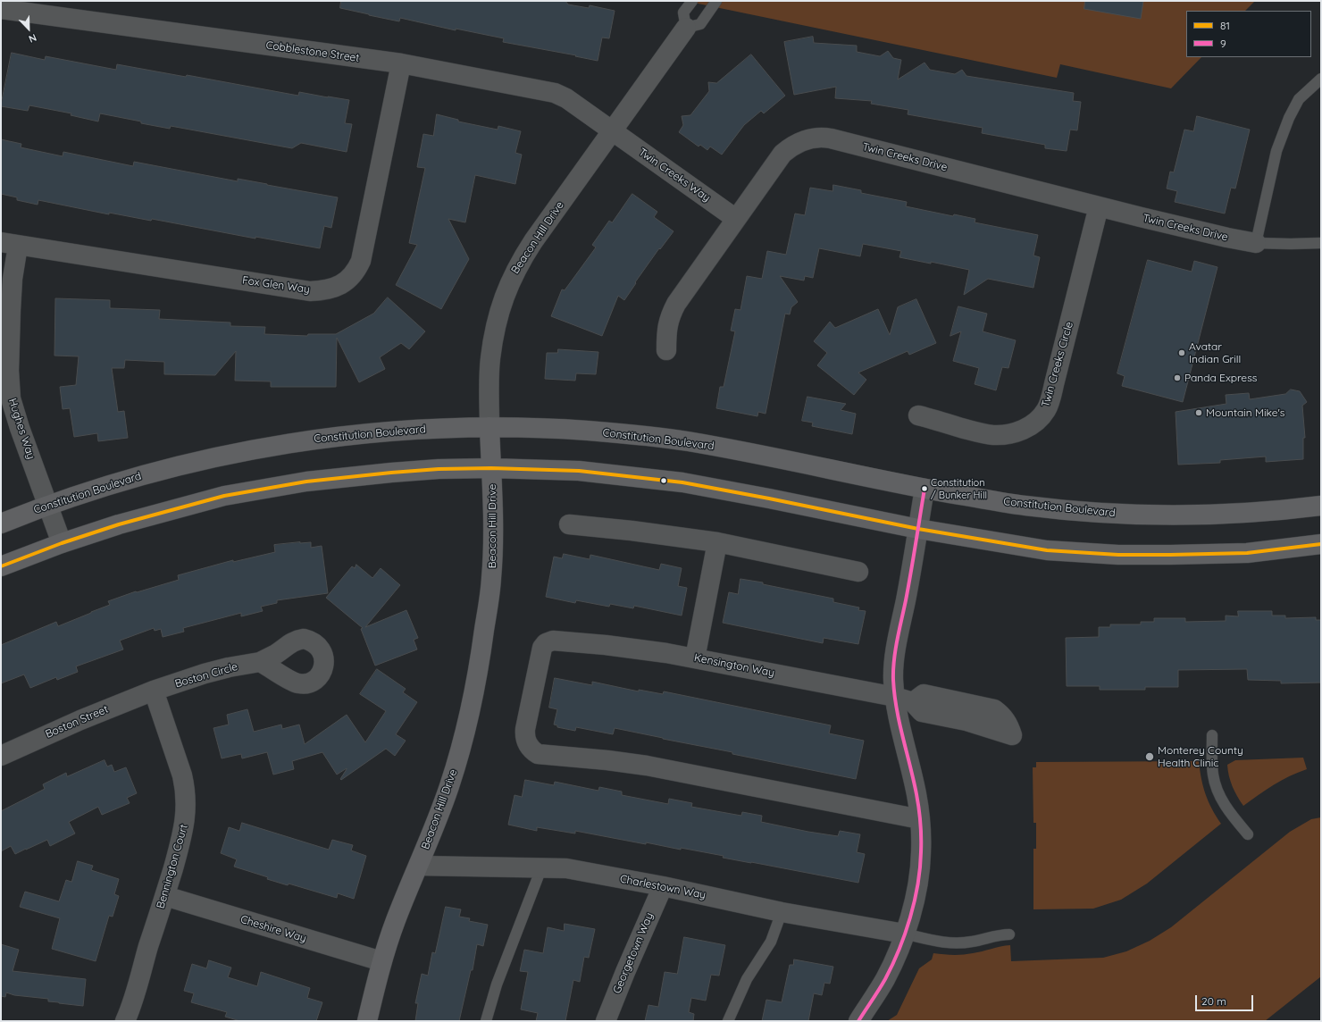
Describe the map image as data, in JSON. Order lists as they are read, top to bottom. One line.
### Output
{"streets":{"main road":["Beacon Hill Drive","Constitution Boulevard"],"street":["Cobblestone Street","Twin Creeks Drive","Twin Creeks Way","Fox Glen Way","Twin Creeks Circle","Hughes Way","Kensington Way","Boston Circle","Boston Street","Bennington Court","Charlestown Way","Cheshire Way","Georgetown Way"]},"crossings":[["Cobblestone Street","Twin Creeks Way"],["Cobblestone Street","Beacon Hill Drive"],["Cobblestone Street","Fox Glen Way"],["Twin Creeks Drive","Twin Creeks Way"],["Twin Creeks Drive","Twin Creeks Circle"],["Twin Creeks Way","Beacon Hill Drive"],["Beacon Hill Drive","Constitution Boulevard"],["Beacon Hill Drive","Charlestown Way"],["Beacon Hill Drive","Cheshire Way"],["Fox Glen Way","Hughes Way"],["Hughes Way","Constitution Boulevard"],["Boston Circle","Boston Street"],["Boston Circle","Bennington Court"],["Boston Street","Bennington Court"],["Bennington Court","Cheshire Way"],["Charlestown Way","Georgetown Way"]],"places":["Avatar Indian Grill","Panda Express","Mountain Mike's","Constitution / Bunker Hill","Monterey County Health Clinic"],"lines":["transit line 81","transit line 9"],"legend":["81","9"],"scale_bar":"20 m","north":"bottom right"}
